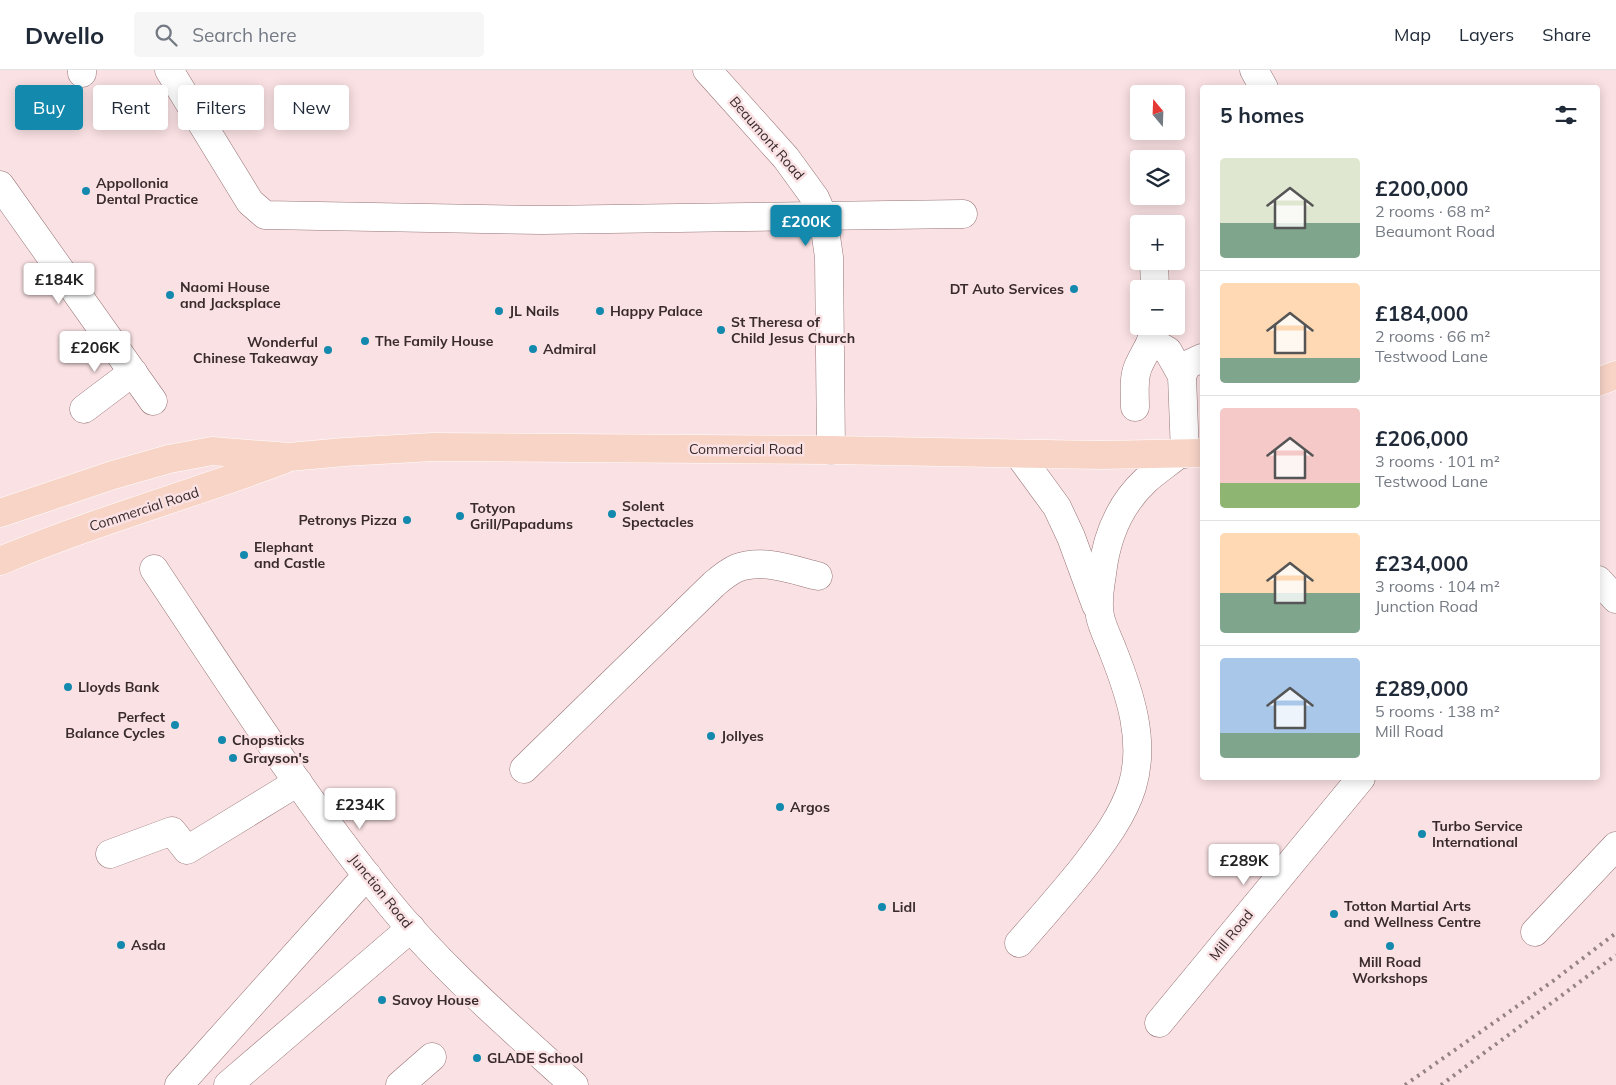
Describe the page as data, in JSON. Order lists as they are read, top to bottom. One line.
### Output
{"streets":{"main road":["Commercial Road"],"street":["Beaumont Road","Junction Road","Mill Road"]},"crossings":[["Beaumont Road","Commercial Road"]],"places":["Appollonia Dental Practice","DT Auto Services","Naomi House and Jacksplace","JL Nails","Happy Palace","St Theresa of Child Jesus Church","The Family House","Admiral","Wonderful Chinese Takeaway","Solent Spectacles","Totyon Grill/Papadums","Petronys Pizza","Elephant and Castle","Lloyds Bank","Perfect Balance Cycles","Jollyes","Chopsticks","Grayson's","Argos","Turbo Service International","Lidl","Totton Martial Arts and Wellness Centre","Asda","Mill Road Workshops","Savoy House","GLADE School"],"north":"top","page":{"header":"Dwello","search":"Search here","nav":["Map","Layers","Share"],"map_buttons":["+","−"],"chip":["Buy","Rent","Filters","New"],"heading":"5 homes","list":[{"name":"£200,000","note":"2 rooms · 68 m² · Beaumont Road"},{"name":"£184,000","note":"2 rooms · 66 m² · Testwood Lane"},{"name":"£206,000","note":"3 rooms · 101 m² · Testwood Lane"},{"name":"£234,000","note":"3 rooms · 104 m² · Junction Road"},{"name":"£289,000","note":"5 rooms · 138 m² · Mill Road"}],"price":["£200K","£184K","£206K","£234K","£289K"]}}
